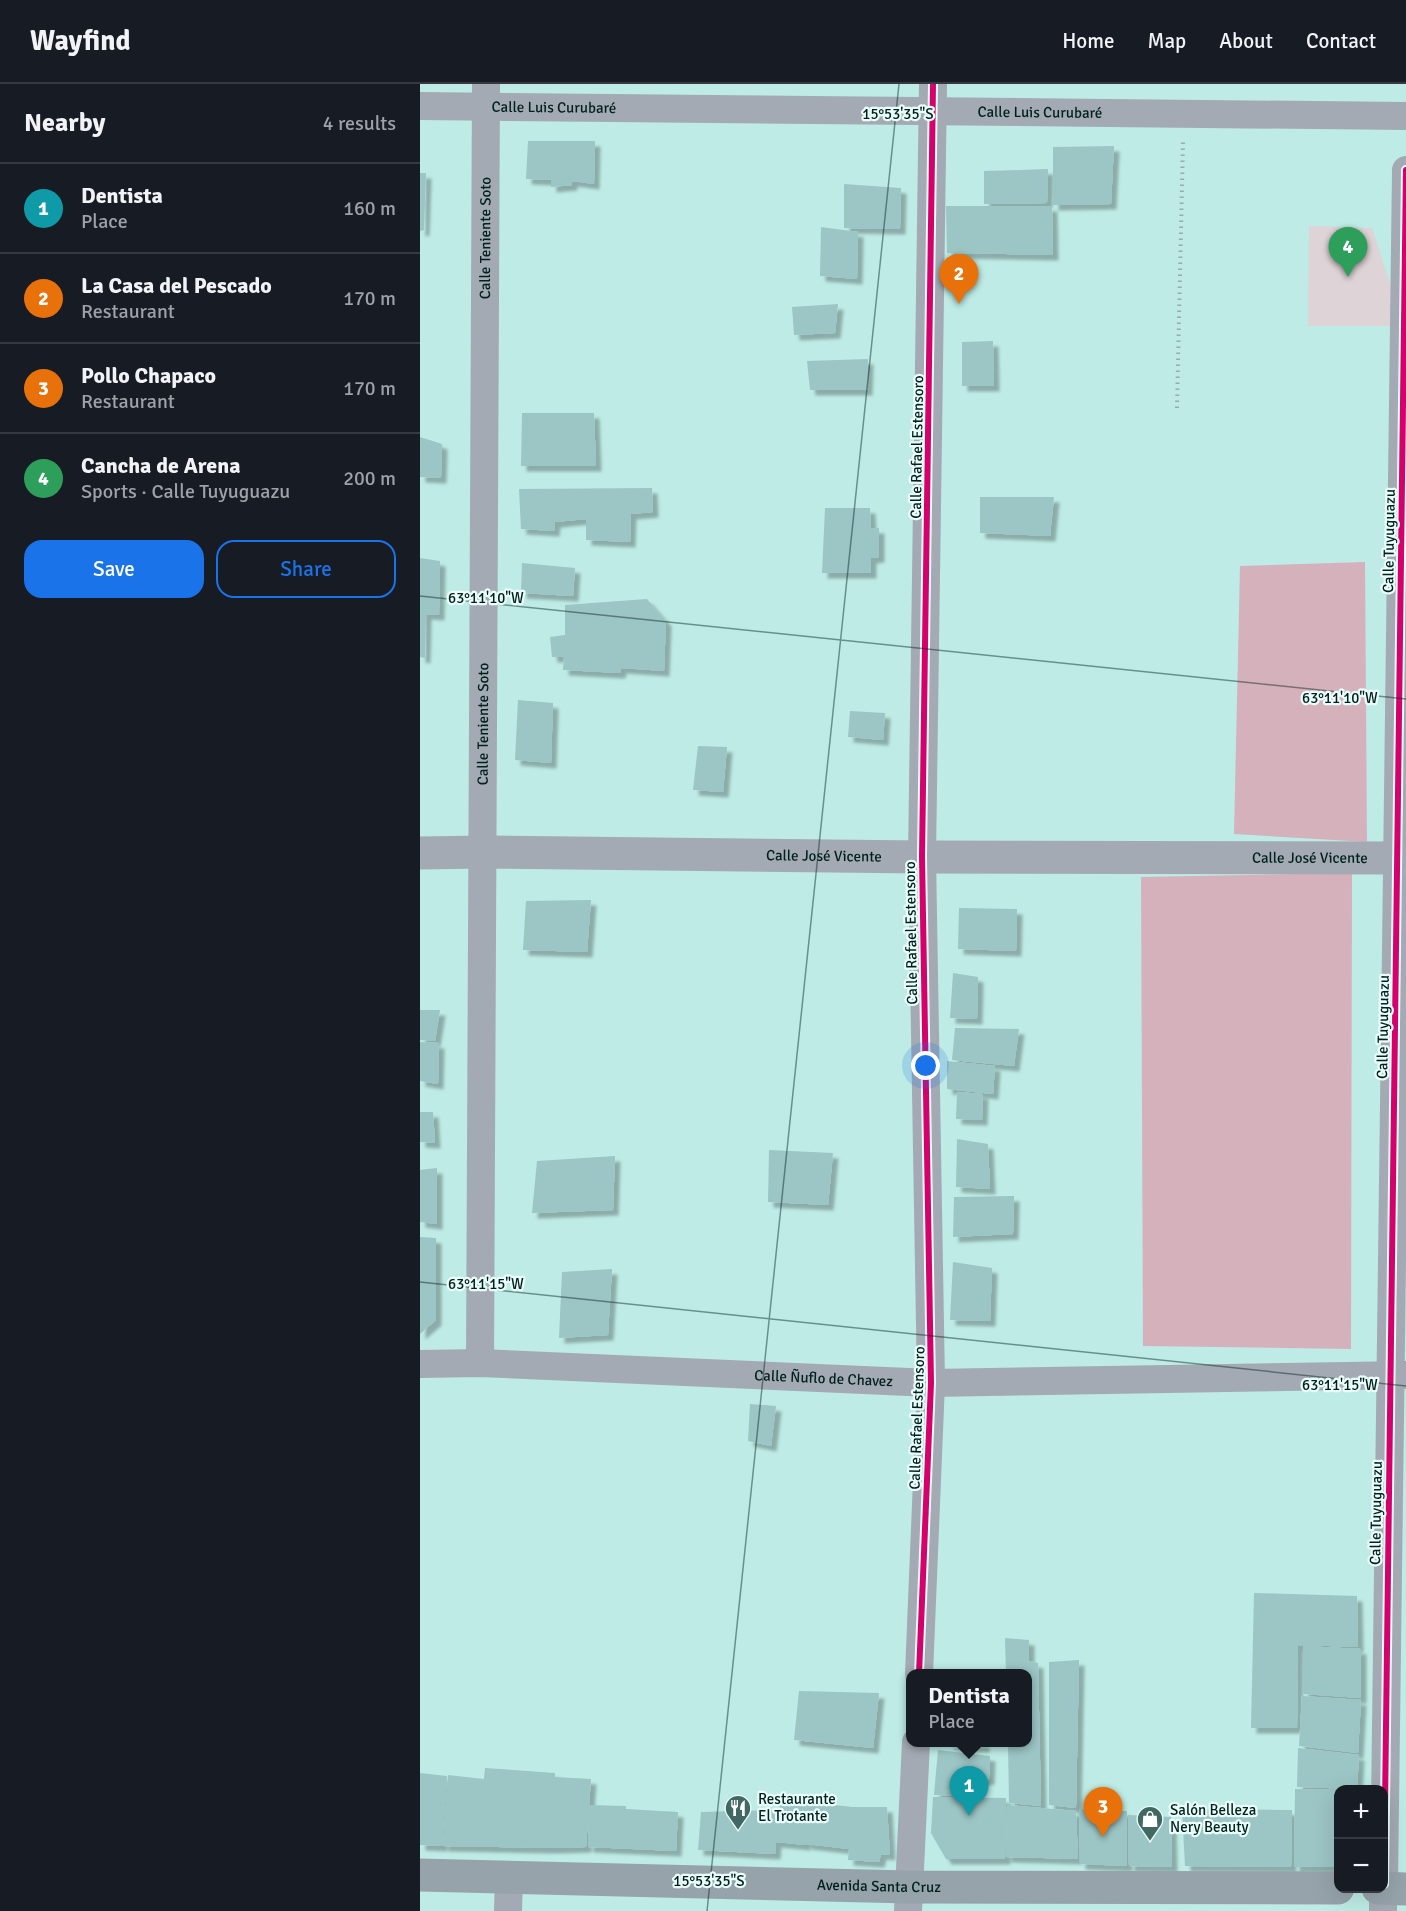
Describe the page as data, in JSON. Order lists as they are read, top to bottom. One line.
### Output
{"streets":{"main road":["Avenida Santa Cruz"],"street":["Calle Luis Curubaré","Calle Teniente Soto","Calle Rafael Estensoro","Calle Tuyuguazu","Calle José Vicente","Calle Ñuflo de Chavez"]},"crossings":[["Calle Luis Curubaré","Calle Teniente Soto"],["Calle Luis Curubaré","Calle Rafael Estensoro"],["Calle Teniente Soto","Calle José Vicente"],["Calle Teniente Soto","Calle Ñuflo de Chavez"],["Calle Rafael Estensoro","Calle José Vicente"],["Calle Rafael Estensoro","Calle Ñuflo de Chavez"],["Calle Tuyuguazu","Calle José Vicente"],["Calle Tuyuguazu","Calle Ñuflo de Chavez"]],"places":{"restaurant":["Restaurante El Trotante"],"shop":["Salón Belleza Nery Beauty"]},"page":{"header":"Wayfind","nav":["Home","Map","About","Contact"],"heading":["Nearby","4 results"],"list":[{"mark":"1","name":"Dentista","note":"Place","value":"160 m"},{"mark":"2","name":"La Casa del Pescado","note":"Restaurant","value":"170 m"},{"mark":"3","name":"Pollo Chapaco","note":"Restaurant","value":"170 m"},{"mark":"4","name":"Cancha de Arena","note":"Sports · Calle Tuyuguazu","value":"200 m"}],"pins":["4","2","1","3"],"buttons":["Save","Share"],"popup":["Dentista","Place"],"map_buttons":["+","−"]},"coordinates":["15°53'35\"S","63°11'10\"W","63°11'15\"W"]}
